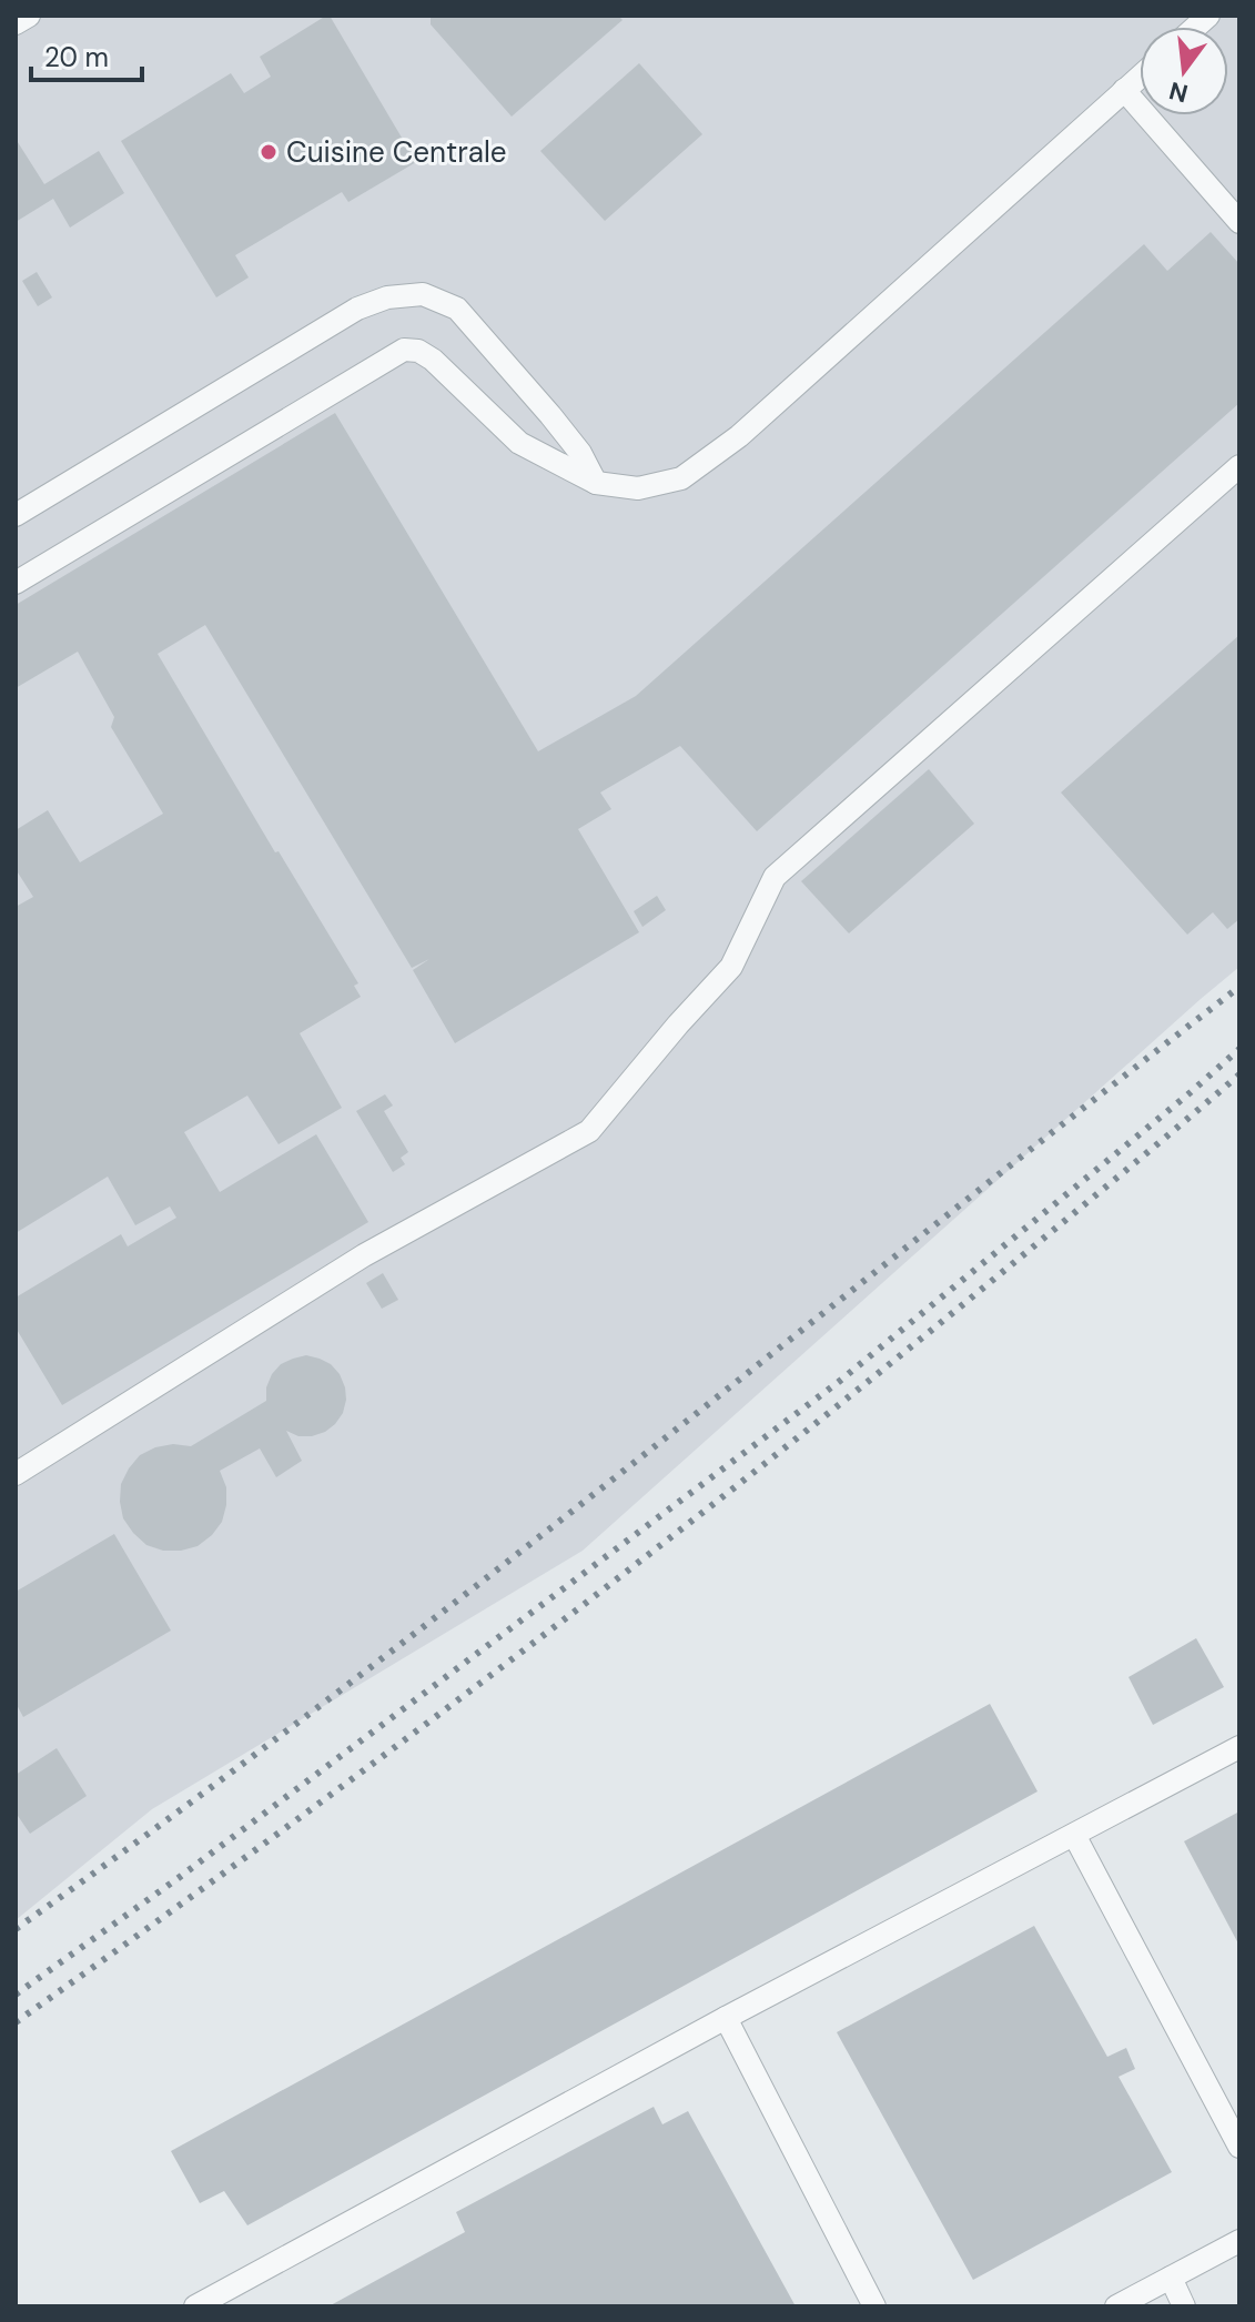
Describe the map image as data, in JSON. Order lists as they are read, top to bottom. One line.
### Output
{"places":["Cuisine Centrale"],"scale_bar":"20 m","north":"bottom"}
